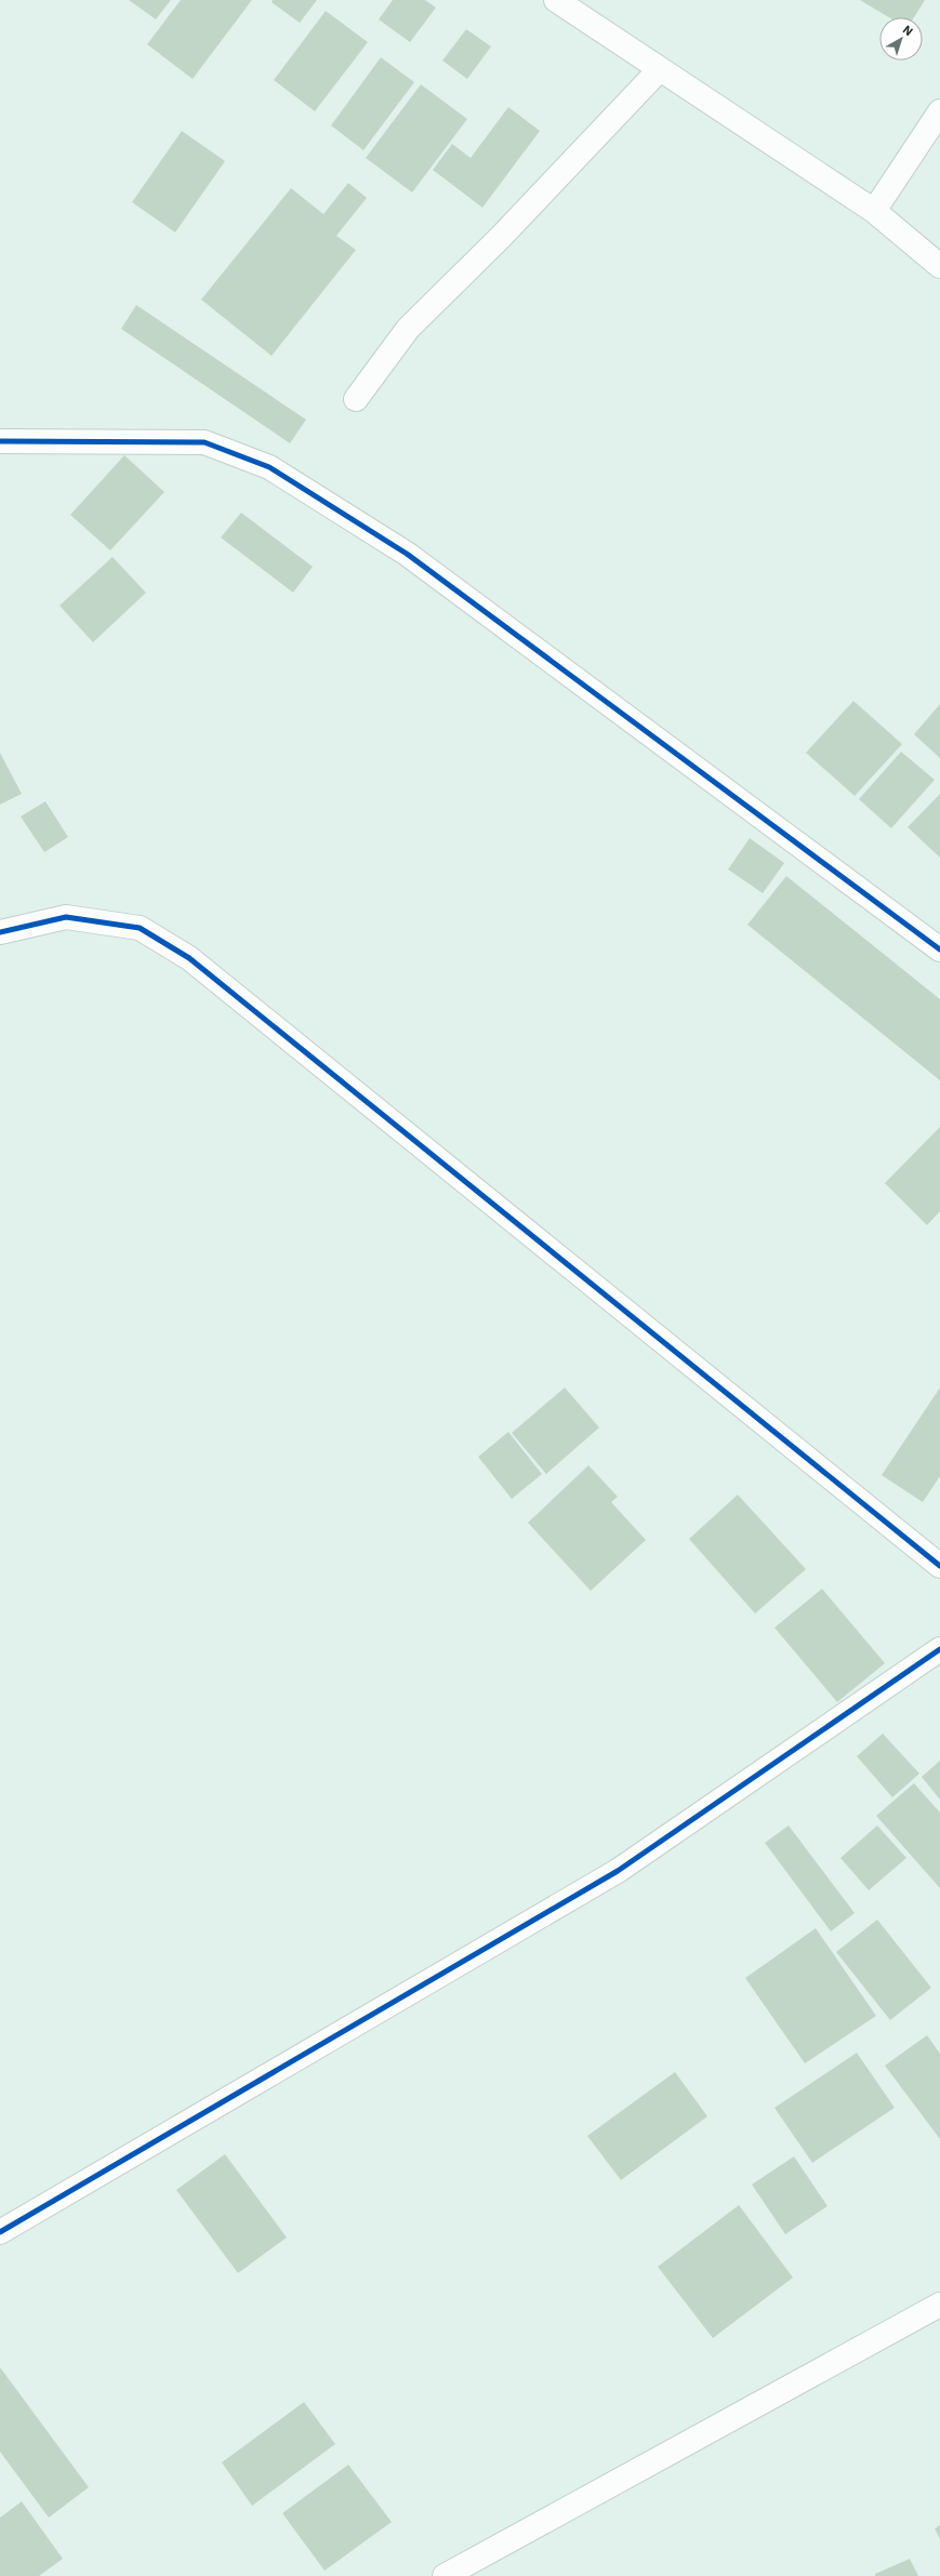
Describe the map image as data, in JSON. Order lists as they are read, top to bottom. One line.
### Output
{"north":"top right"}
